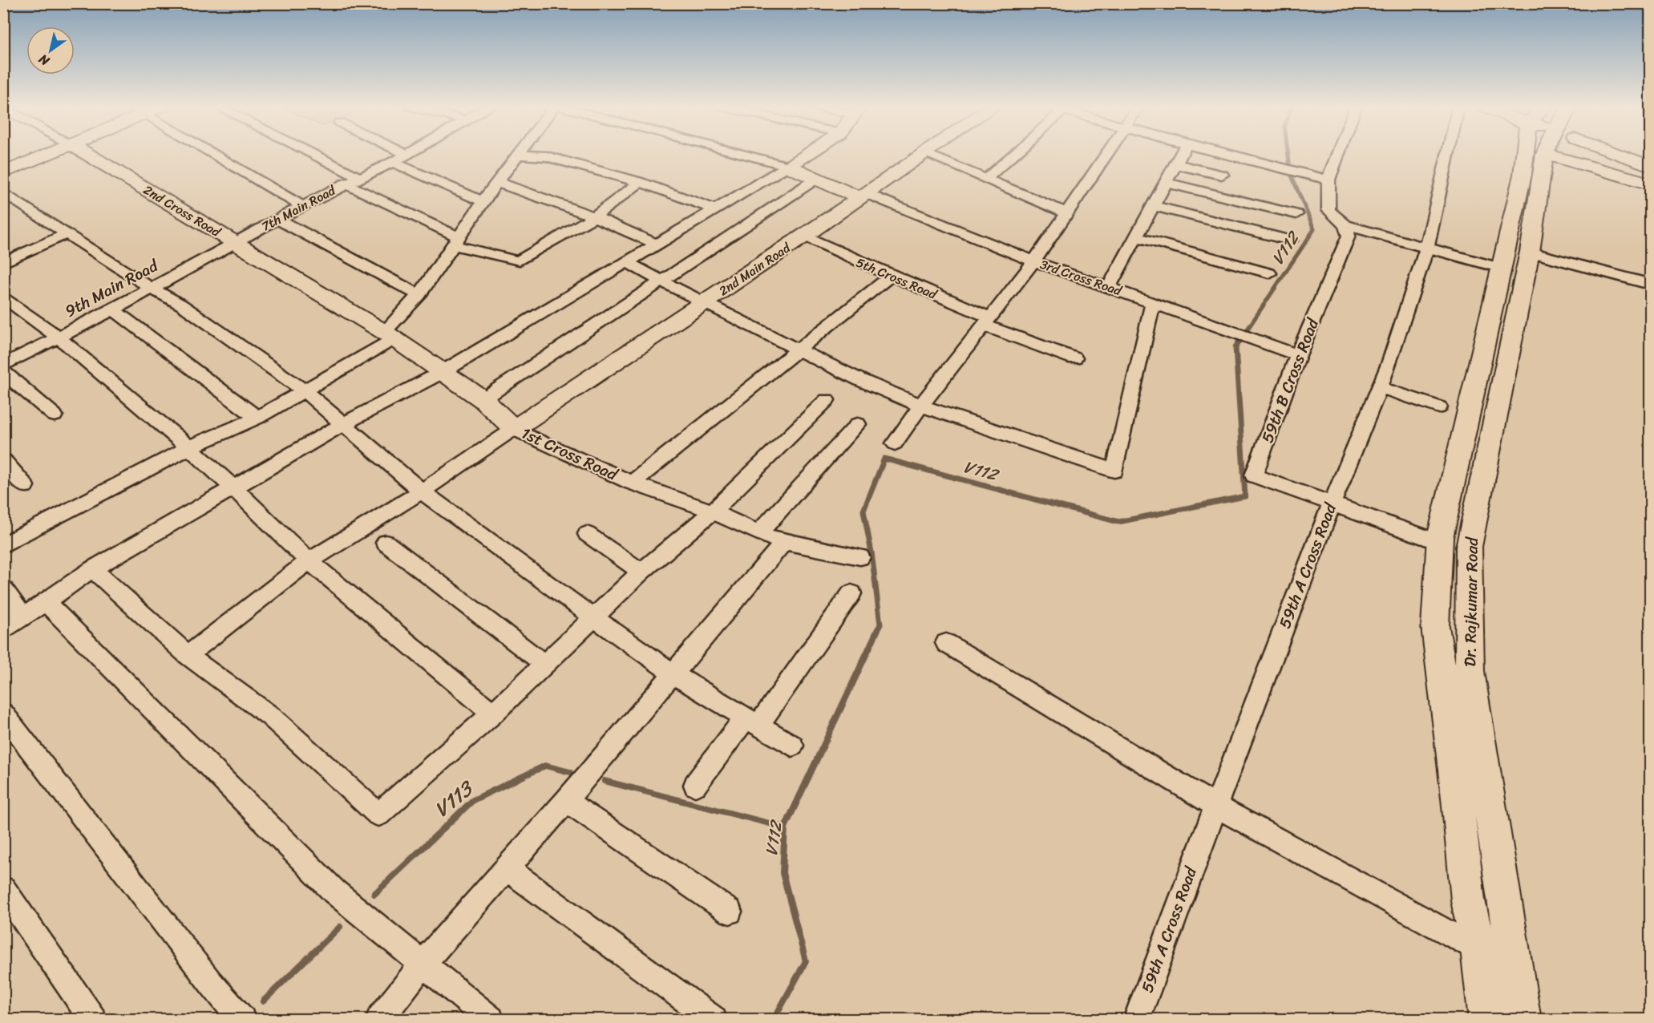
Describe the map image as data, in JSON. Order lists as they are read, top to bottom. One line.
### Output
{"streets":{"main road":["2nd Cross Road","2nd Main Road","1st Cross Road","Dr. Rajkumar Road"],"street":["7th Main Road","3rd Cross Road","5th Cross Road","9th Main Road","59th B Cross Road","59th A Cross Road"]},"crossings":[["7th Main Road","2nd Cross Road"],["7th Main Road","9th Main Road"],["7th Main Road","1st Cross Road"],["2nd Cross Road","9th Main Road"],["2nd Cross Road","1st Cross Road"],["2nd Main Road","3rd Cross Road"],["2nd Main Road","5th Cross Road"],["2nd Main Road","1st Cross Road"],["3rd Cross Road","59th B Cross Road"],["9th Main Road","1st Cross Road"],["59th B Cross Road","59th A Cross Road"],["59th B Cross Road","Dr. Rajkumar Road"]],"water":["V112","V113"],"north":"bottom left"}
